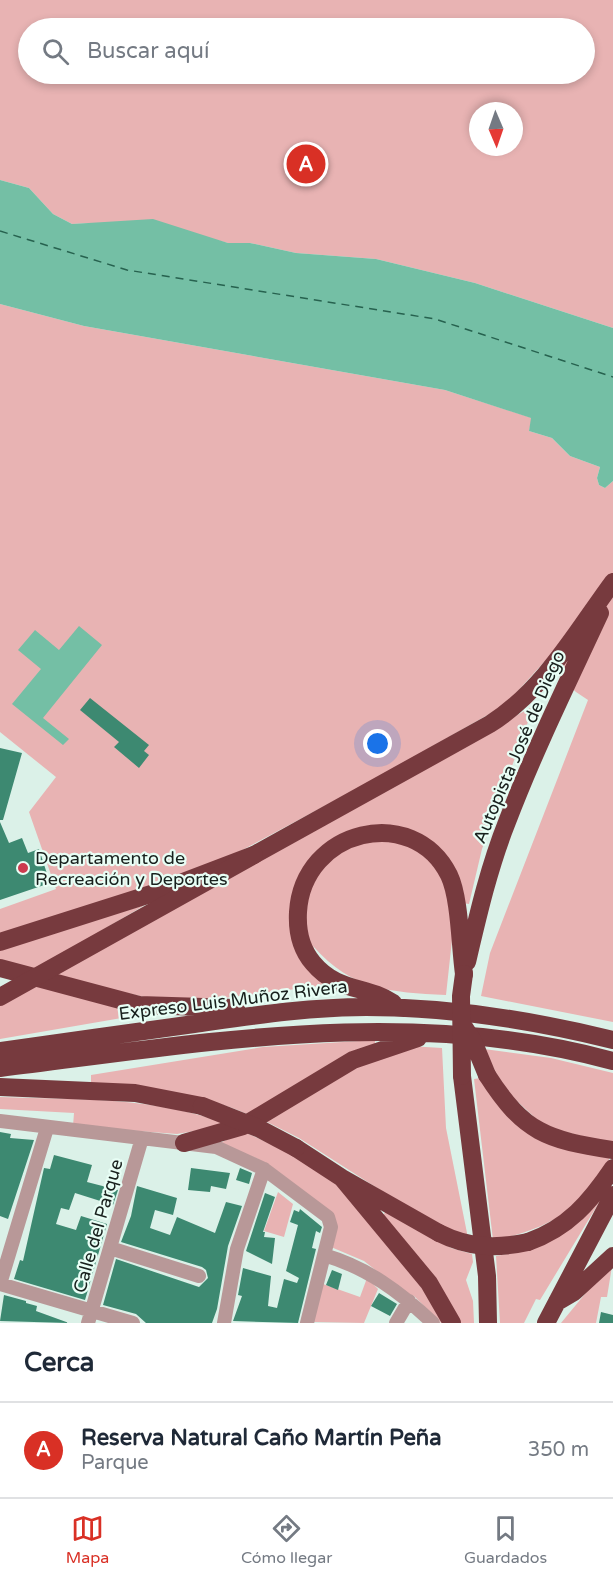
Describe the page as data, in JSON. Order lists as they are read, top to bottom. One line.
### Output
{"streets":{"highway":["Autopista José de Diego","Expreso Luis Muñoz Rivera"],"street":["Calle del Parque"]},"places":["Departamento de Recreación y Deportes"],"north":"bottom","page":{"search":"Buscar aquí","pins":"A","heading":"Cerca","list":[{"mark":"A","name":"Reserva Natural Caño Martín Peña","note":"Parque","value":"350 m"}],"nav":["Mapa","Cómo llegar","Guardados"]}}
